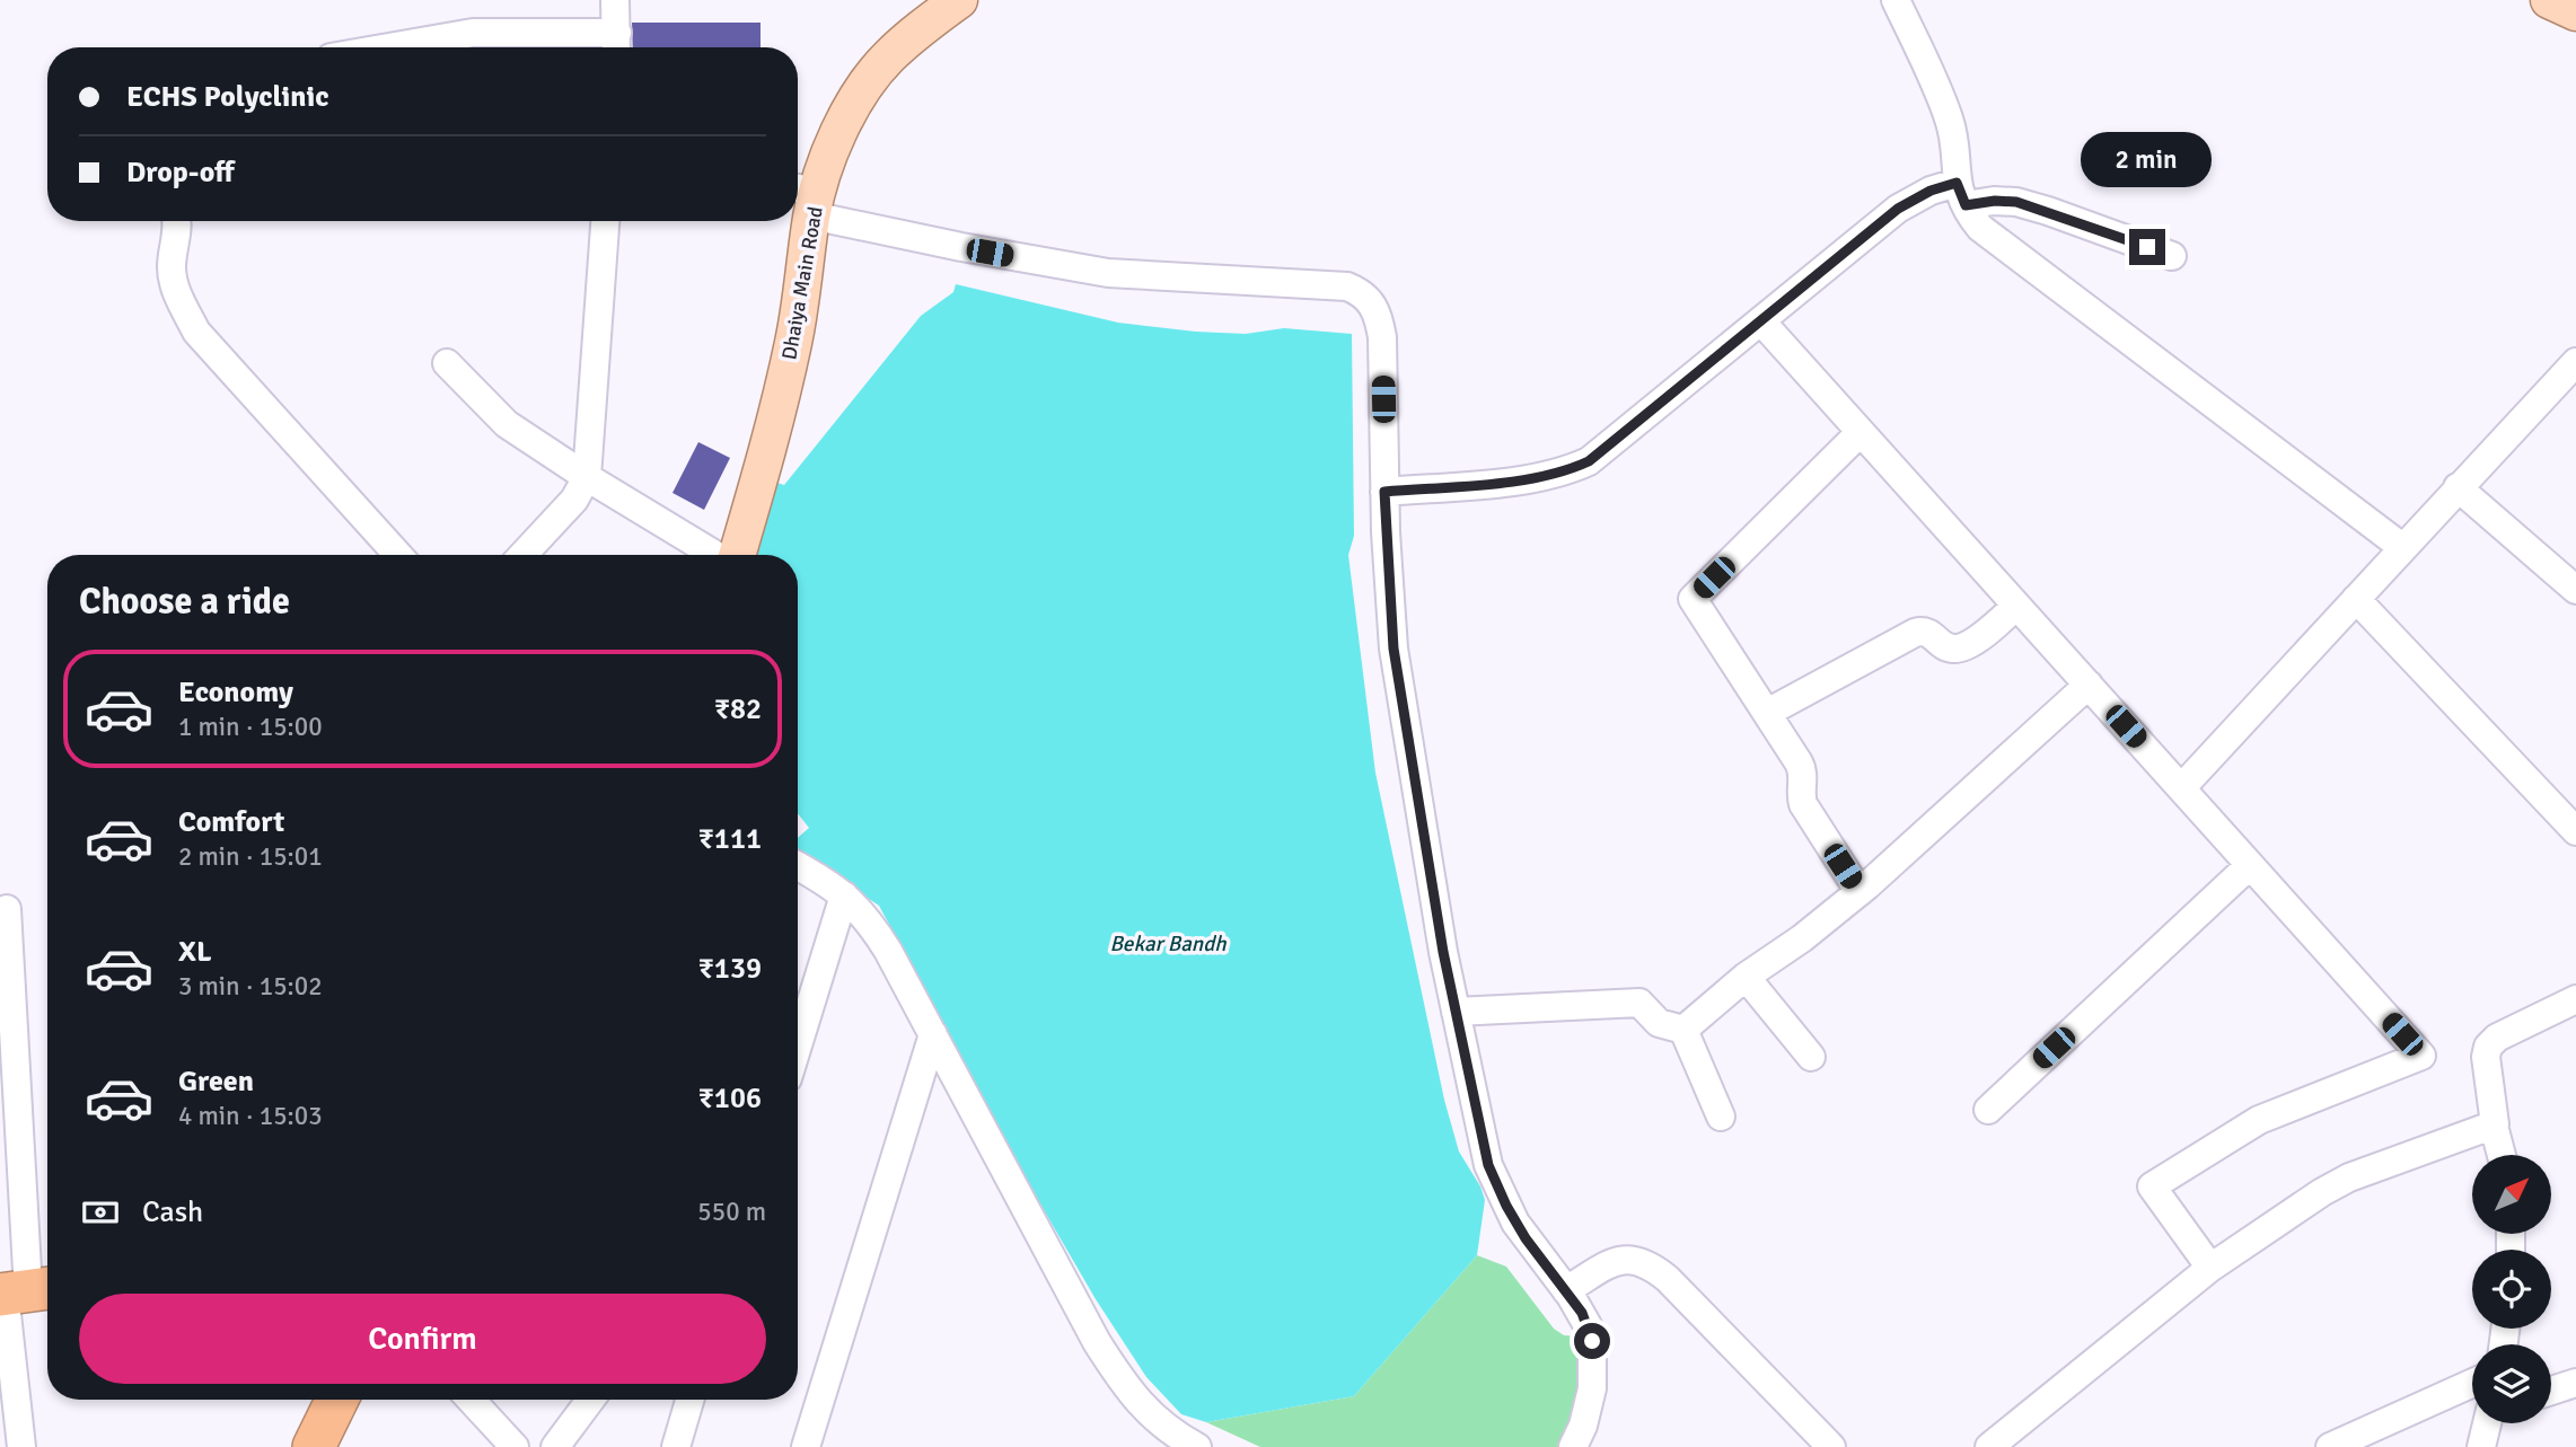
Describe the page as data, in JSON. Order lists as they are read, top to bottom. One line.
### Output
{"streets":{"main road":["Dhaiya Main Road"]},"water":["Bekar Bandh"],"north":"top right","page":{"banner":["ECHS Polyclinic","Drop-off"],"bubble":"2 min","heading":"Choose a ride","list":[{"name":"Economy","note":"1 min · 15:00","value":"₹82"},{"name":"Comfort","note":"2 min · 15:01","value":"₹111"},{"name":"XL","note":"3 min · 15:02","value":"₹139"},{"name":"Green","note":"4 min · 15:03","value":"₹106"}],"pay":["Cash","550 m"],"buttons":"Confirm"}}
